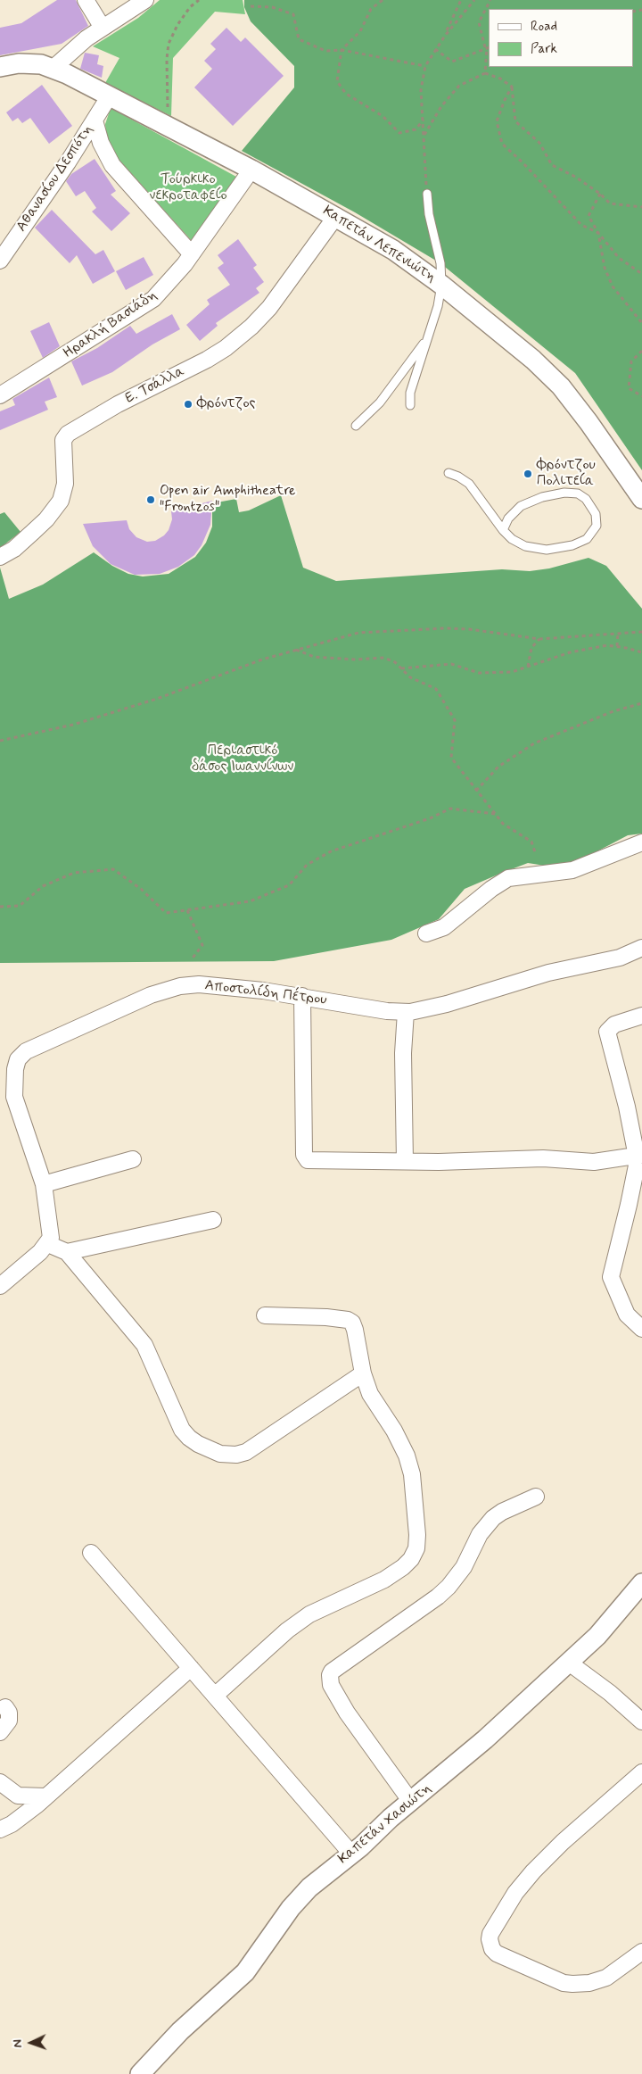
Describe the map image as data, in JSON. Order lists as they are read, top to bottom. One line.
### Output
{"streets":{"street":["Αθανασίου Δεσπότη","Καπετάν Λεπενιώτη","Ηρακλή Βασιάδη","Ε. Τσάλλα","Αποστολίδη Πέτρου","Καπετάν Χασιώτη"]},"crossings":[["Αθανασίου Δεσπότη","Καπετάν Λεπενιώτη"],["Καπετάν Λεπενιώτη","Ηρακλή Βασιάδη"],["Καπετάν Λεπενιώτη","Ε. Τσάλλα"]],"parks":["Τούρκικο νεκροταφείο","Περιαστικό δάσος Ιωαννίνων"],"places":["Φρόντζος","Φρόντζου Πολιτεία","Open air Amphitheatre \"Frontzos\""],"legend":["Road","Park"],"north":"left"}
